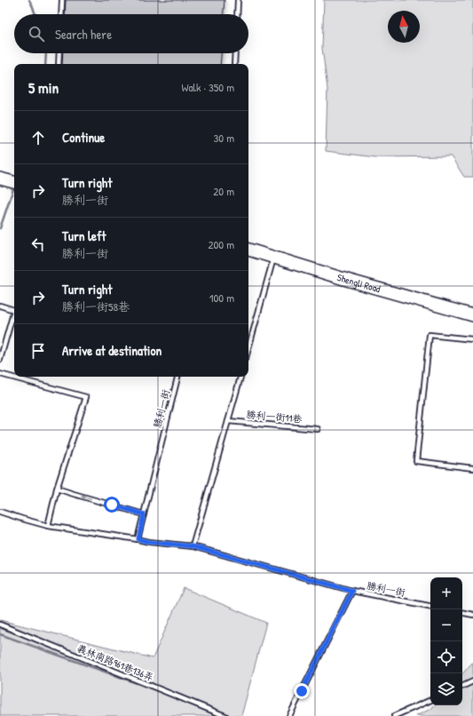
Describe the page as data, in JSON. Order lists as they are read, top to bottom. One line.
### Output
{"streets":{"street":["Shengli Road"],"lane":["勝利一街","勝利一街11巷","義林南路961巷136弄"]},"north":"top","page":{"search":"Search here","heading":["5 min","Walk · 350 m"],"list":[["Continue","30 m"],["Turn right","勝利一街","20 m"],["Turn left","勝利一街","200 m"],["Turn right","勝利一街58巷","100 m"],"Arrive at destination"],"map_buttons":["+","−"]}}
